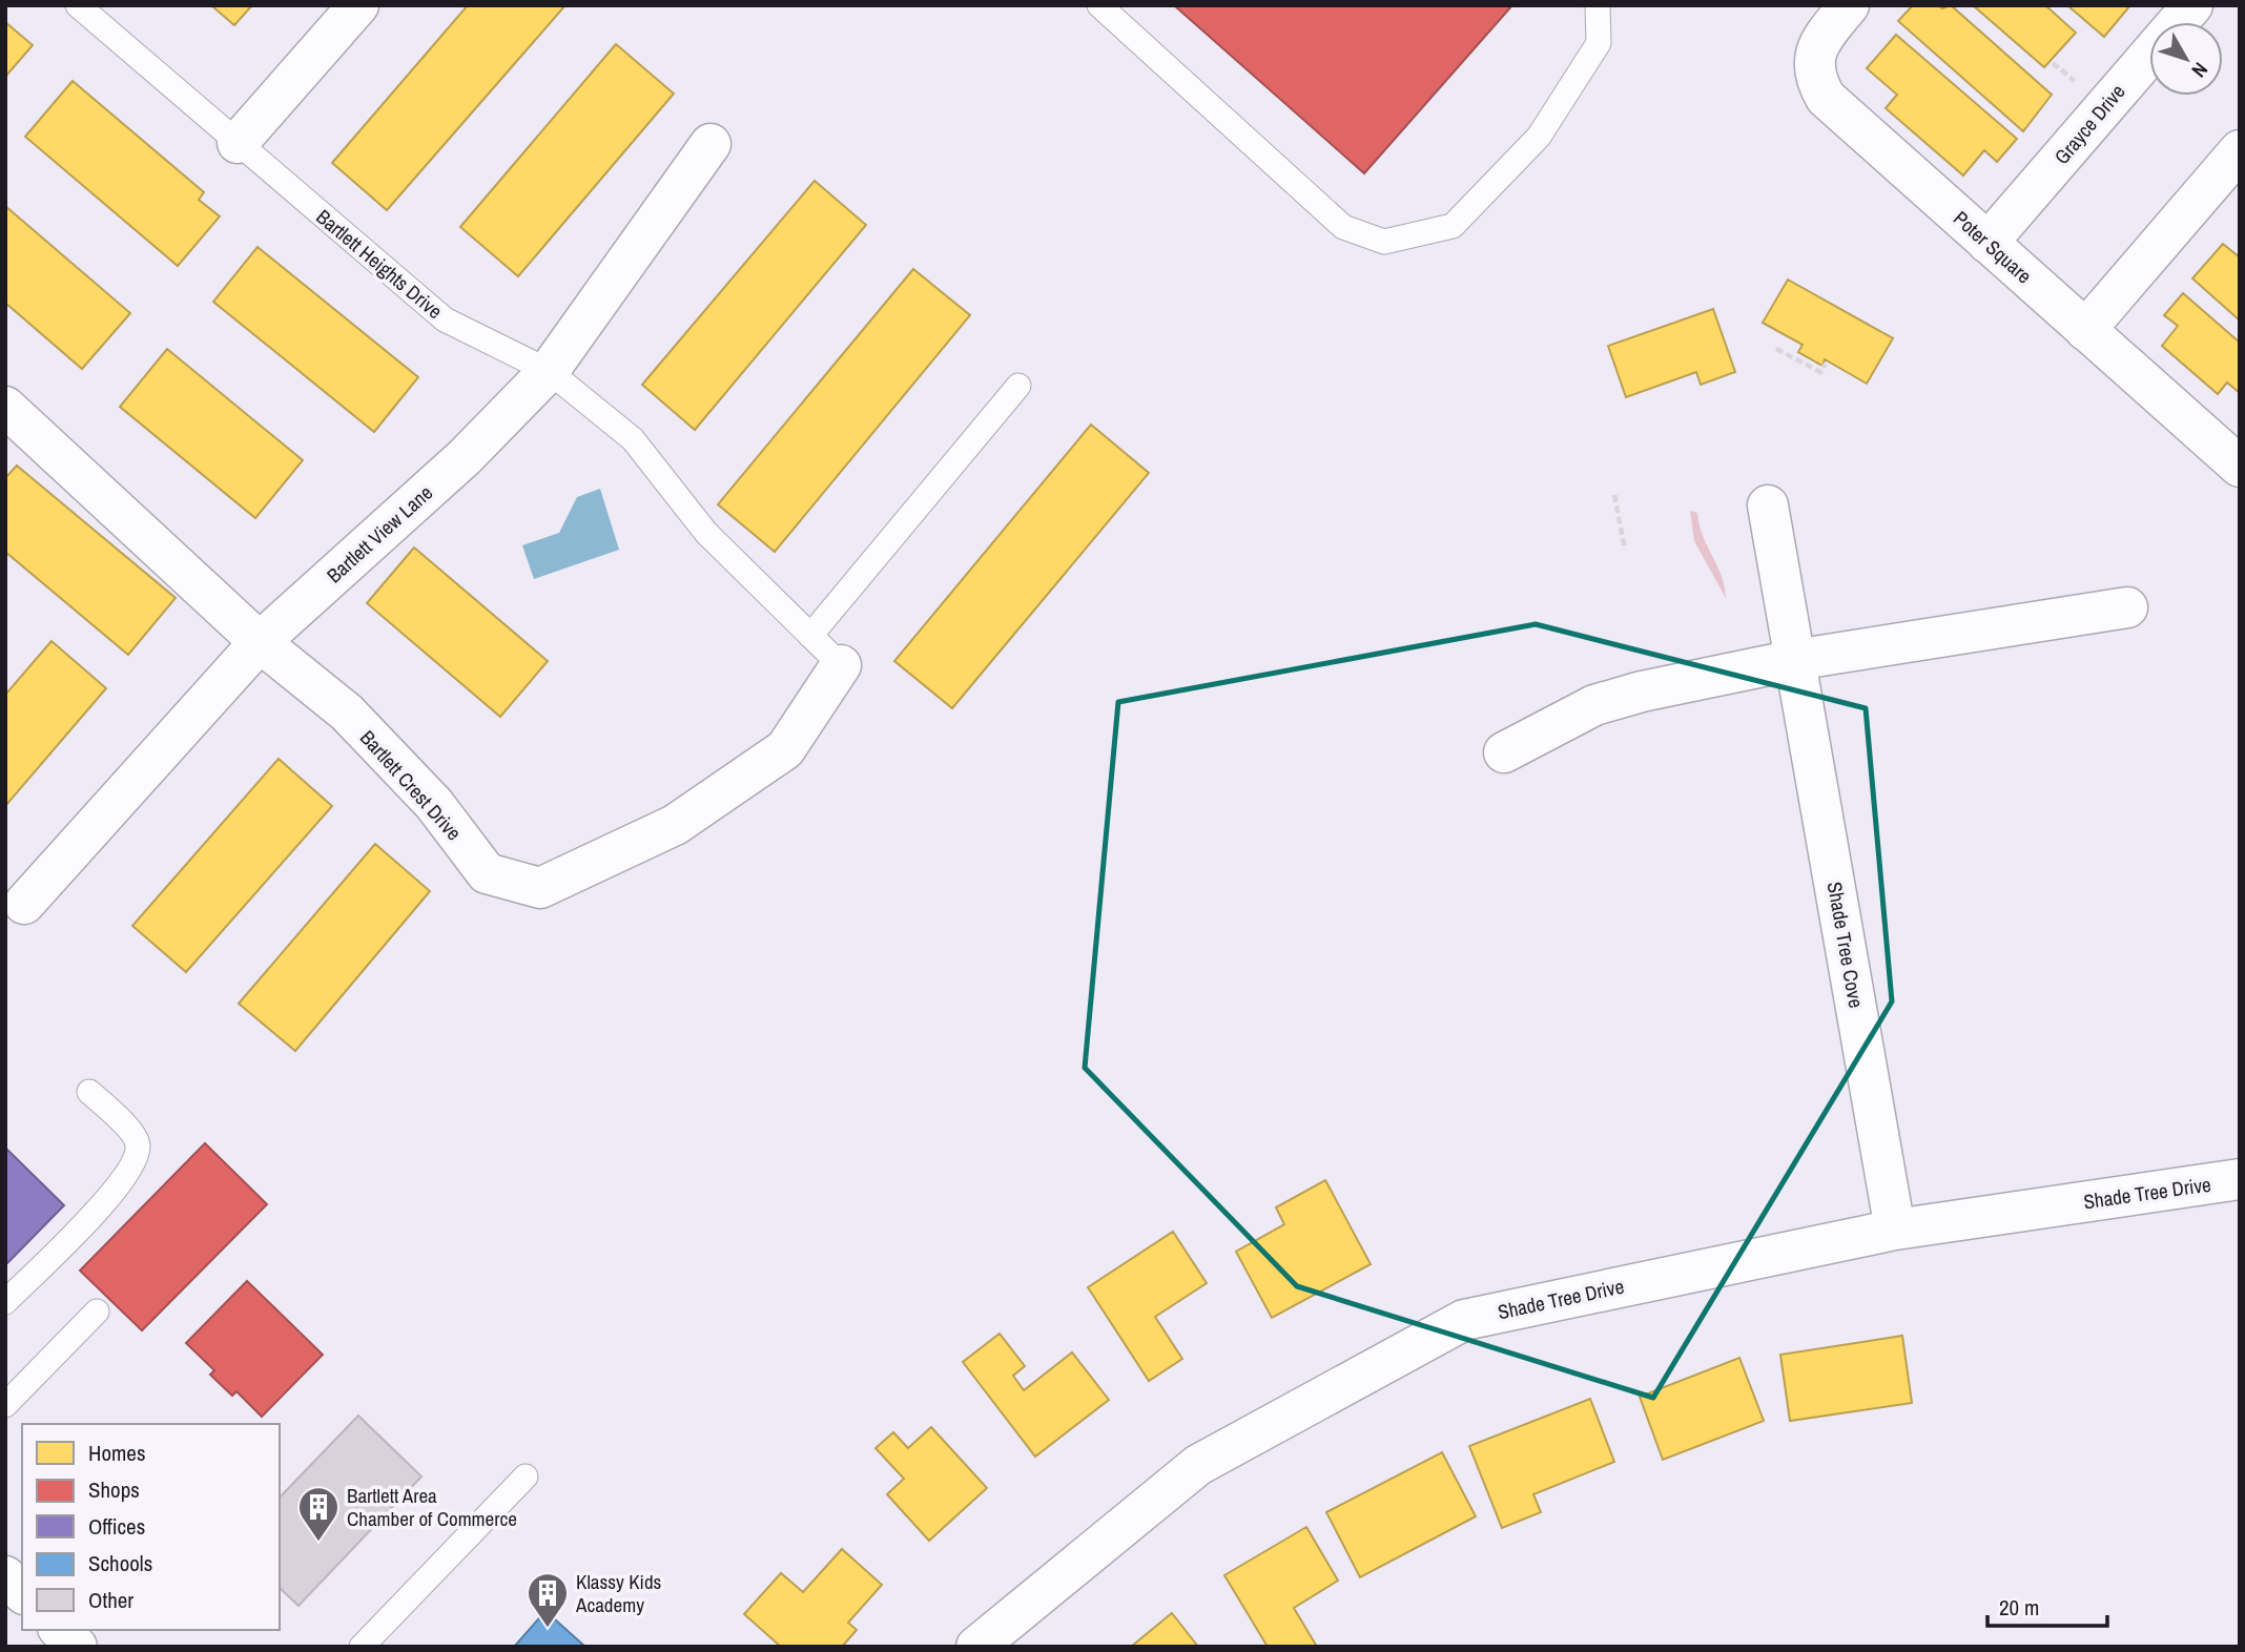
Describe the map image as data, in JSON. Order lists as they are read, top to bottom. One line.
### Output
{"streets":{"street":["Grayce Drive","Poter Square","Bartlett View Lane","Bartlett Crest Drive","Shade Tree Cove","Shade Tree Drive"],"lane":["Bartlett Heights Drive"]},"crossings":[["Grayce Drive","Poter Square"],["Bartlett Heights Drive","Bartlett View Lane"],["Bartlett Heights Drive","Bartlett Crest Drive"],["Bartlett View Lane","Bartlett Crest Drive"],["Shade Tree Cove","Shade Tree Drive"]],"places":{"building":["Bartlett Area Chamber of Commerce","Klassy Kids Academy"]},"legend":["Homes","Shops","Offices","Schools","Other"],"scale_bar":"20 m","north":"bottom right"}
